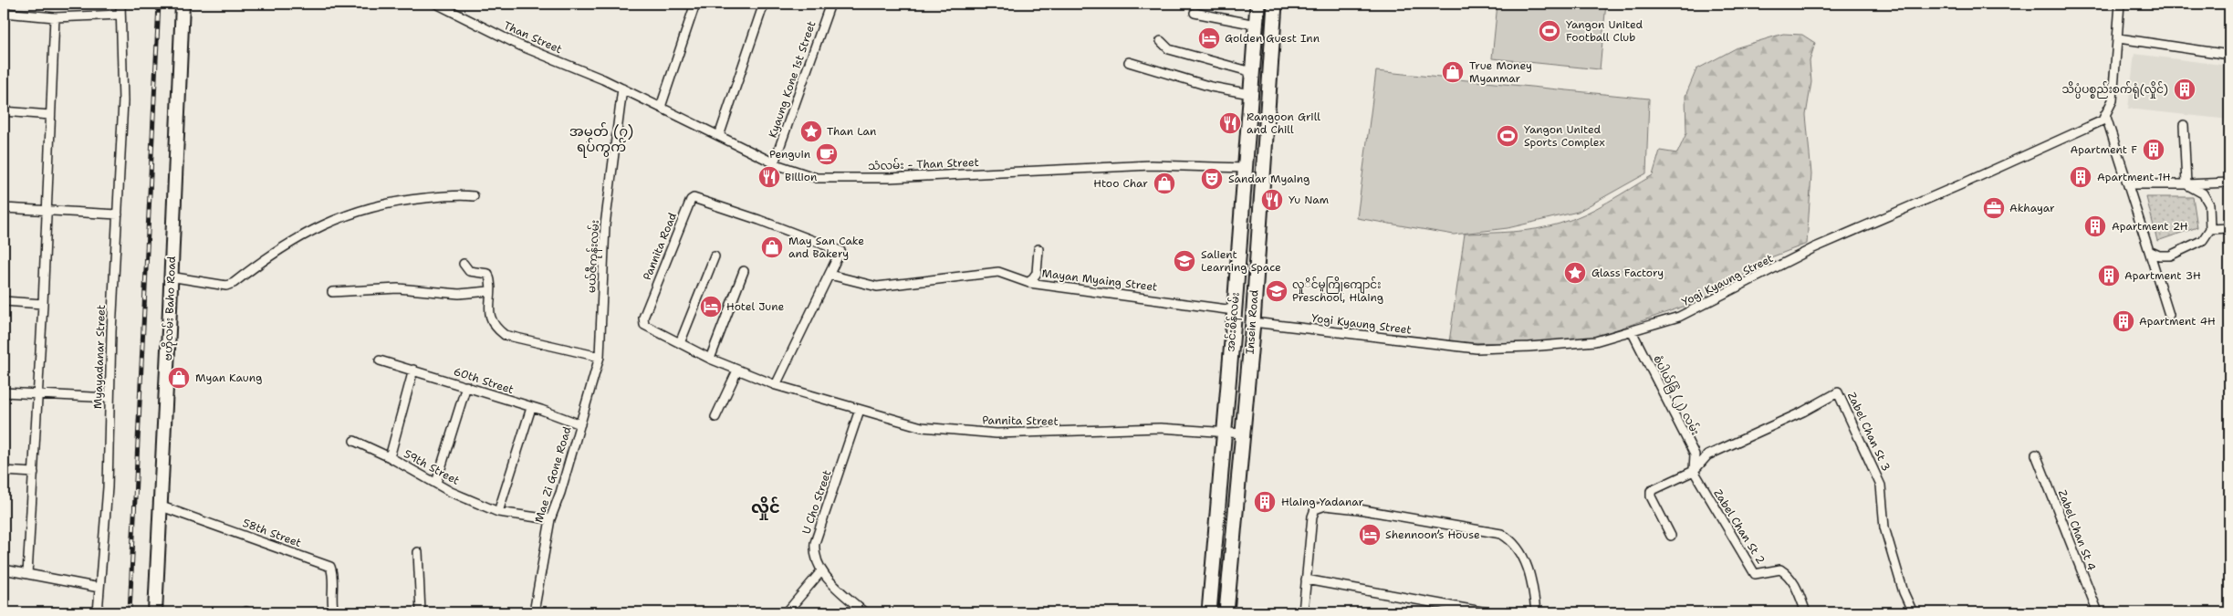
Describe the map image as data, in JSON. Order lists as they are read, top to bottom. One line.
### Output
{"streets":{"main road":["ဗဟိုလမ်း Baho Road","အင်းစိန်လမ်း","Insein Road"],"street":["Than Street","Kyaung Kone 1st Street","သံလမ်း - Than Street","Pannita Road","မယ်ဇီကုန်းလမ်း","Mayan Myaing Street","Yogi Kyaung Street","Myayadanar Street","60th Street","စံပါယ်ခြံ (၂) လမ်း","Pannita Street","Zabel Chan St 3","59th Street","Mae Zi Gone Road","U Cho Street","Zabel Chan St 2","Zabel Chan St 4","58th Street"]},"crossings":[["Than Street","သံလမ်း - Than Street"],["Than Street","မယ်ဇီကုန်းလမ်း"],["Kyaung Kone 1st Street","သံလမ်း - Than Street"],["သံလမ်း - Than Street","မယ်ဇီကုန်းလမ်း"],["သံလမ်း - Than Street","အင်းစိန်လမ်း"],["Pannita Road","Mayan Myaing Street"],["Pannita Road","Pannita Street"],["မယ်ဇီကုန်းလမ်း","60th Street"],["မယ်ဇီကုန်းလမ်း","Mae Zi Gone Road"],["Mayan Myaing Street","အင်းစိန်လမ်း"],["Yogi Kyaung Street","Insein Road"],["Yogi Kyaung Street","စံပါယ်ခြံ (၂) လမ်း"],["ဗဟိုလမ်း Baho Road","58th Street"],["အင်းစိန်လမ်း","Pannita Street"],["Insein Road","Pannita Street"],["60th Street","Mae Zi Gone Road"],["စံပါယ်ခြံ (၂) လမ်း","Zabel Chan St 3"],["စံပါယ်ခြံ (၂) လမ်း","Zabel Chan St 2"],["Pannita Street","U Cho Street"],["Zabel Chan St 3","Zabel Chan St 2"],["59th Street","Mae Zi Gone Road"]],"districts":["အမှတ် (၇) ရပ်ကွက်","လှိုင်"],"places":{"sports":["Yangon United Football Club","Yangon United Sports Complex"],"hotel":["Golden Guest Inn","Hotel June","Shennoon’s House"],"shop":["True Money Myanmar","Htoo Char","May San Cake and Bakery","Myan Kaung"],"building":["သိပ္ပံပစ္စည်းစက်ရုံ(လှိုင်)","Apartment F","Apartment 1H","Apartment 2H","Apartment 3H","Apartment 4H","Hlaing Yadanar"],"restaurant":["Rangoon Grill and Chill","Billion","Yu Nam"],"place":["Than Lan","Glass Factory"],"cafe":["Penguin"],"theatre":["Sandar Myaing"],"office":["Akhayar"],"school or university":["Salient Learning Space","လှုိင်မူကြိုကျောင်း Preschool, Hlaing"]}}
